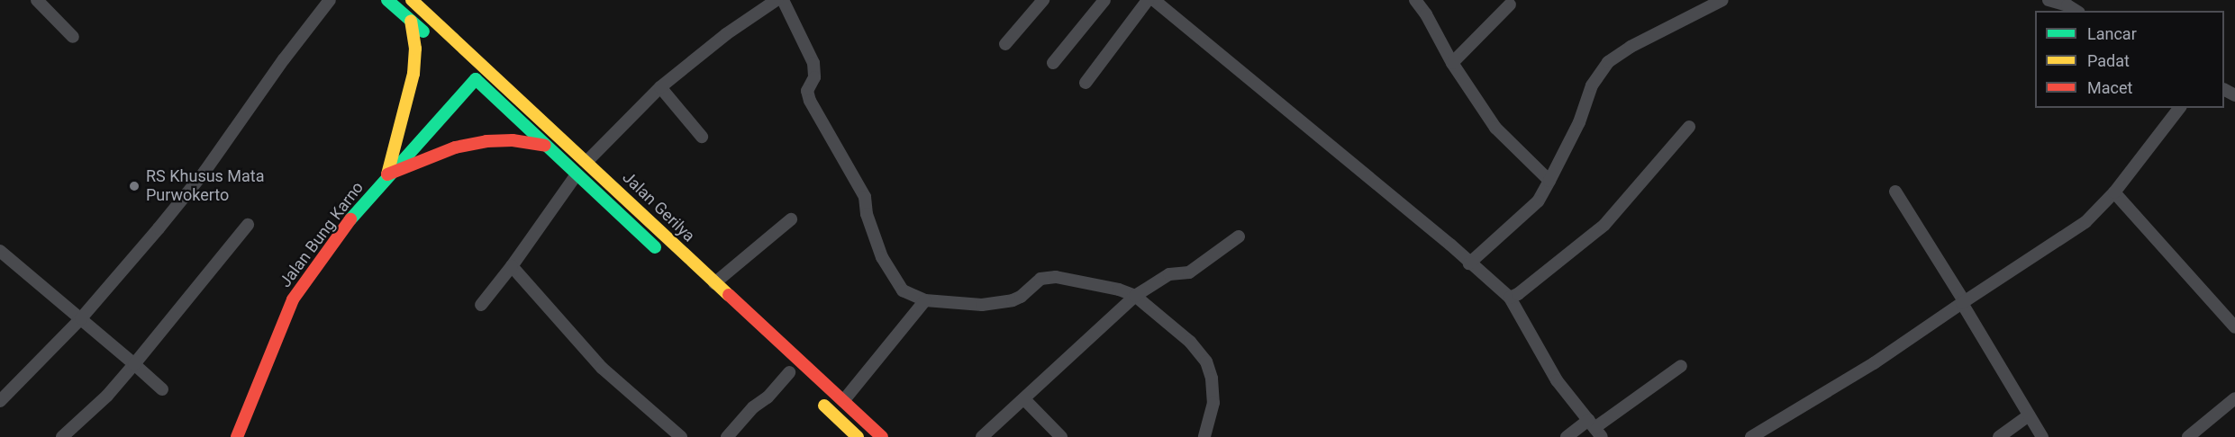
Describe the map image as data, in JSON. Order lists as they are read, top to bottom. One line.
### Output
{"streets":{"main road":["Jalan Gerilya","Jalan Bung Karno"]},"crossings":[["Jalan Gerilya","Jalan Bung Karno"]],"places":["RS Khusus Mata Purwokerto"],"legend":["Lancar","Padat","Macet"]}
